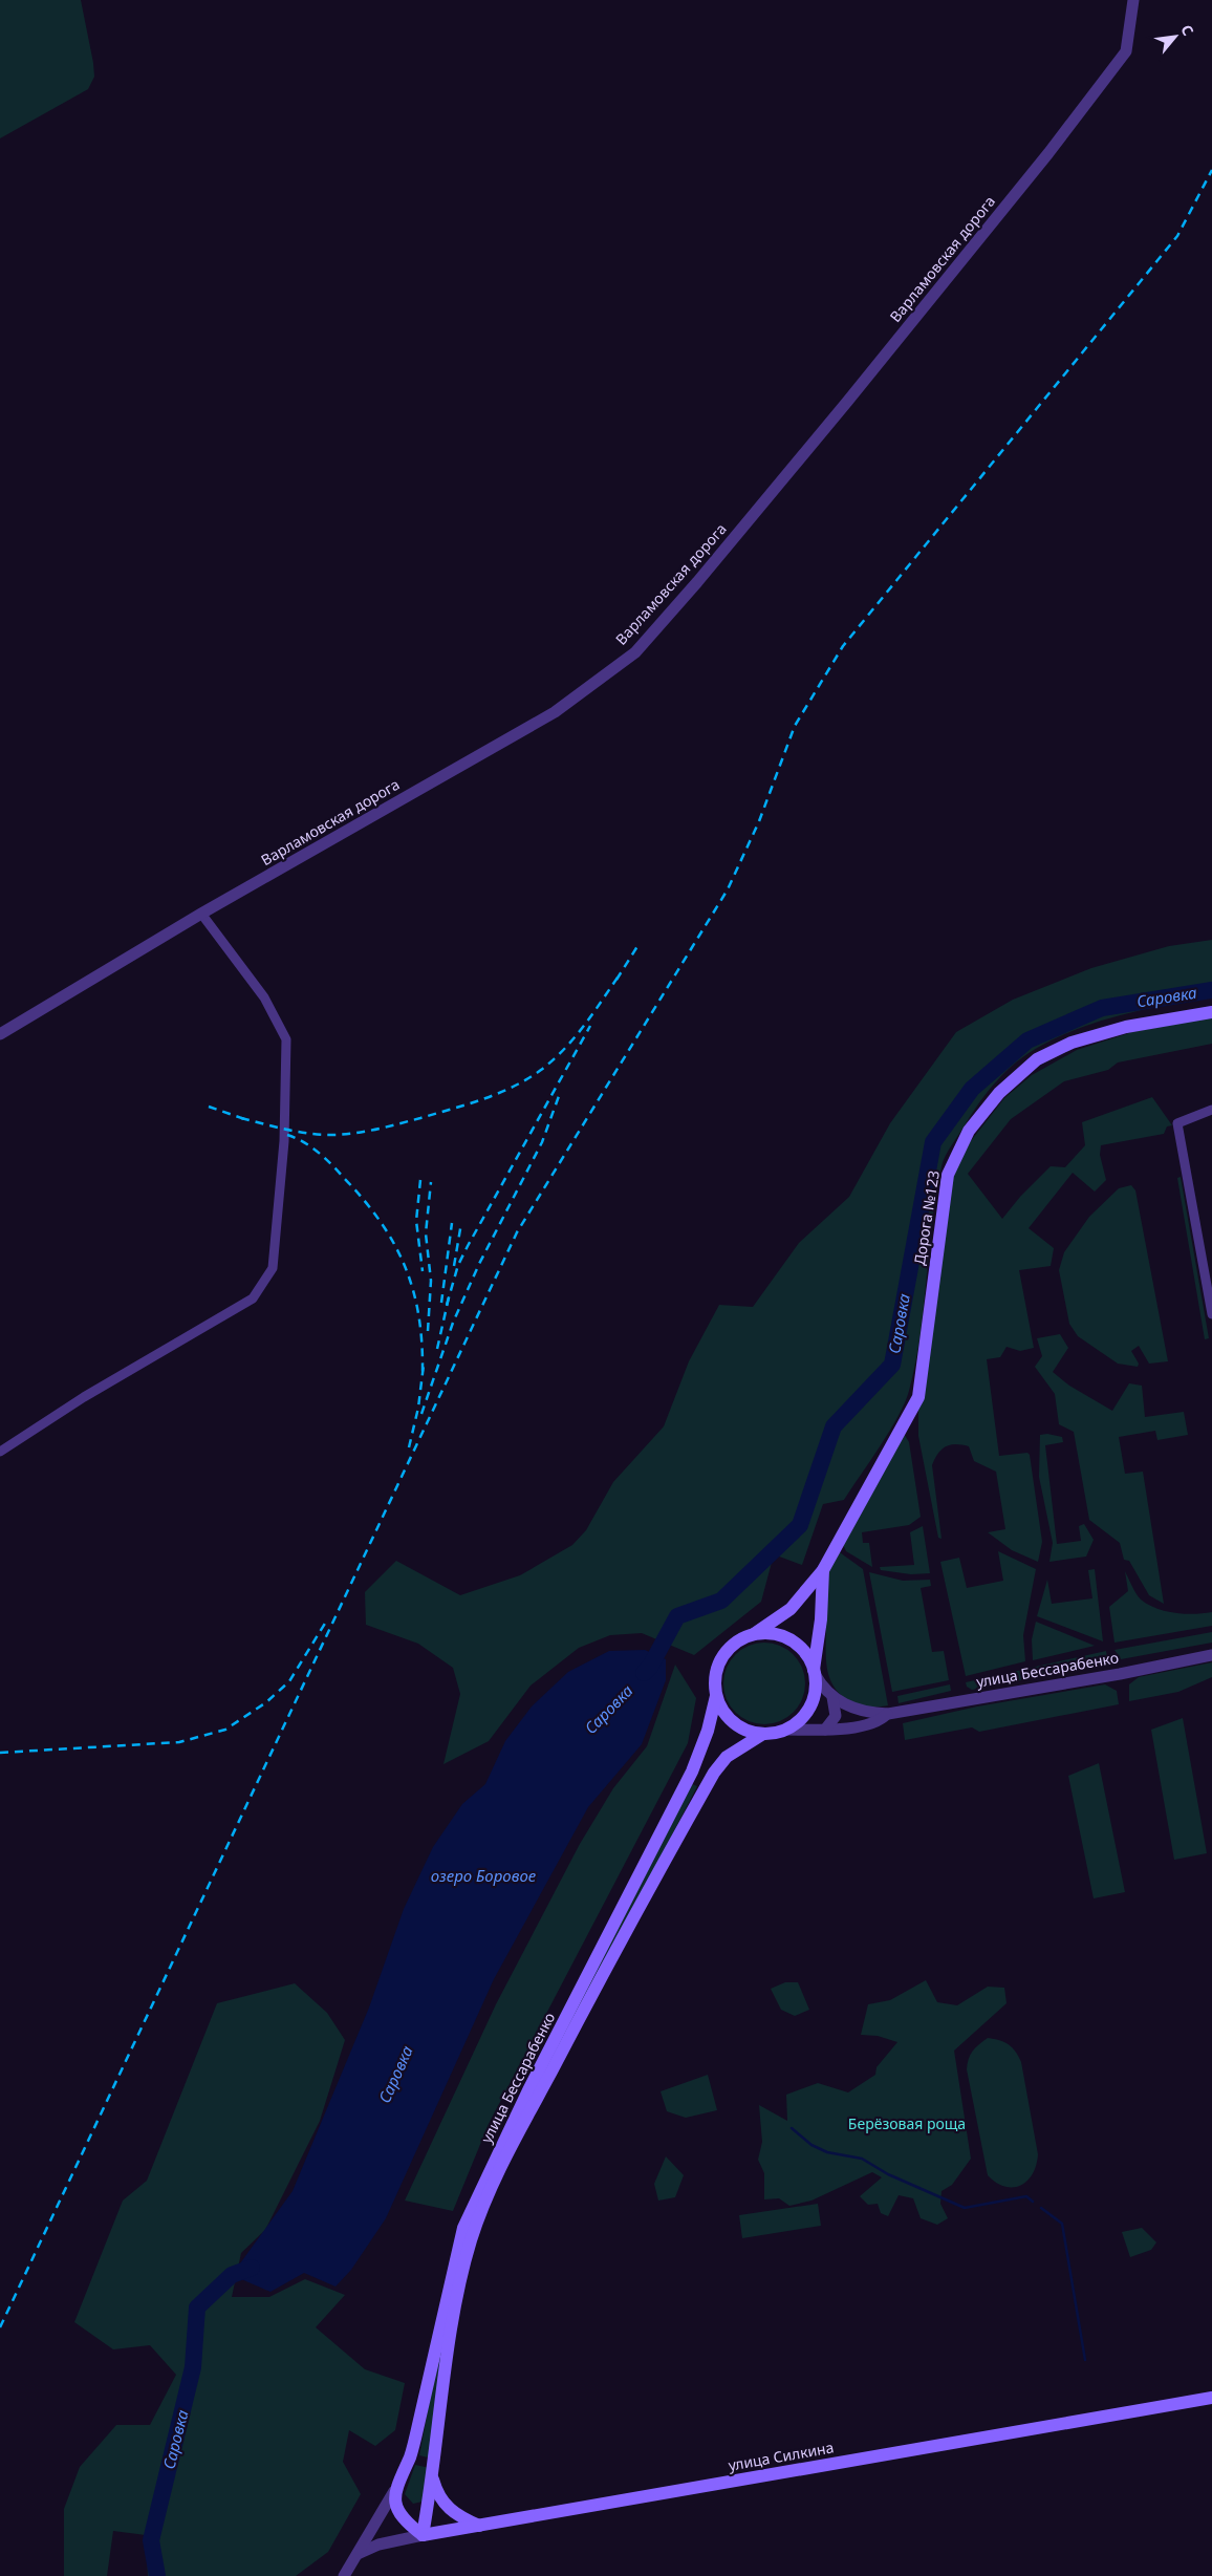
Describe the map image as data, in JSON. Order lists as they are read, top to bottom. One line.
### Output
{"streets":{"main road":["Дорога №123","улица Бессарабенко","улица Силкина"],"street":["Варламовская дорога"]},"crossings":[["Дорога №123","улица Бессарабенко"],["улица Бессарабенко","улица Силкина"]],"water":["Саровка","озеро Боровое"],"parks":["Берёзовая роща"],"north":"top right"}
